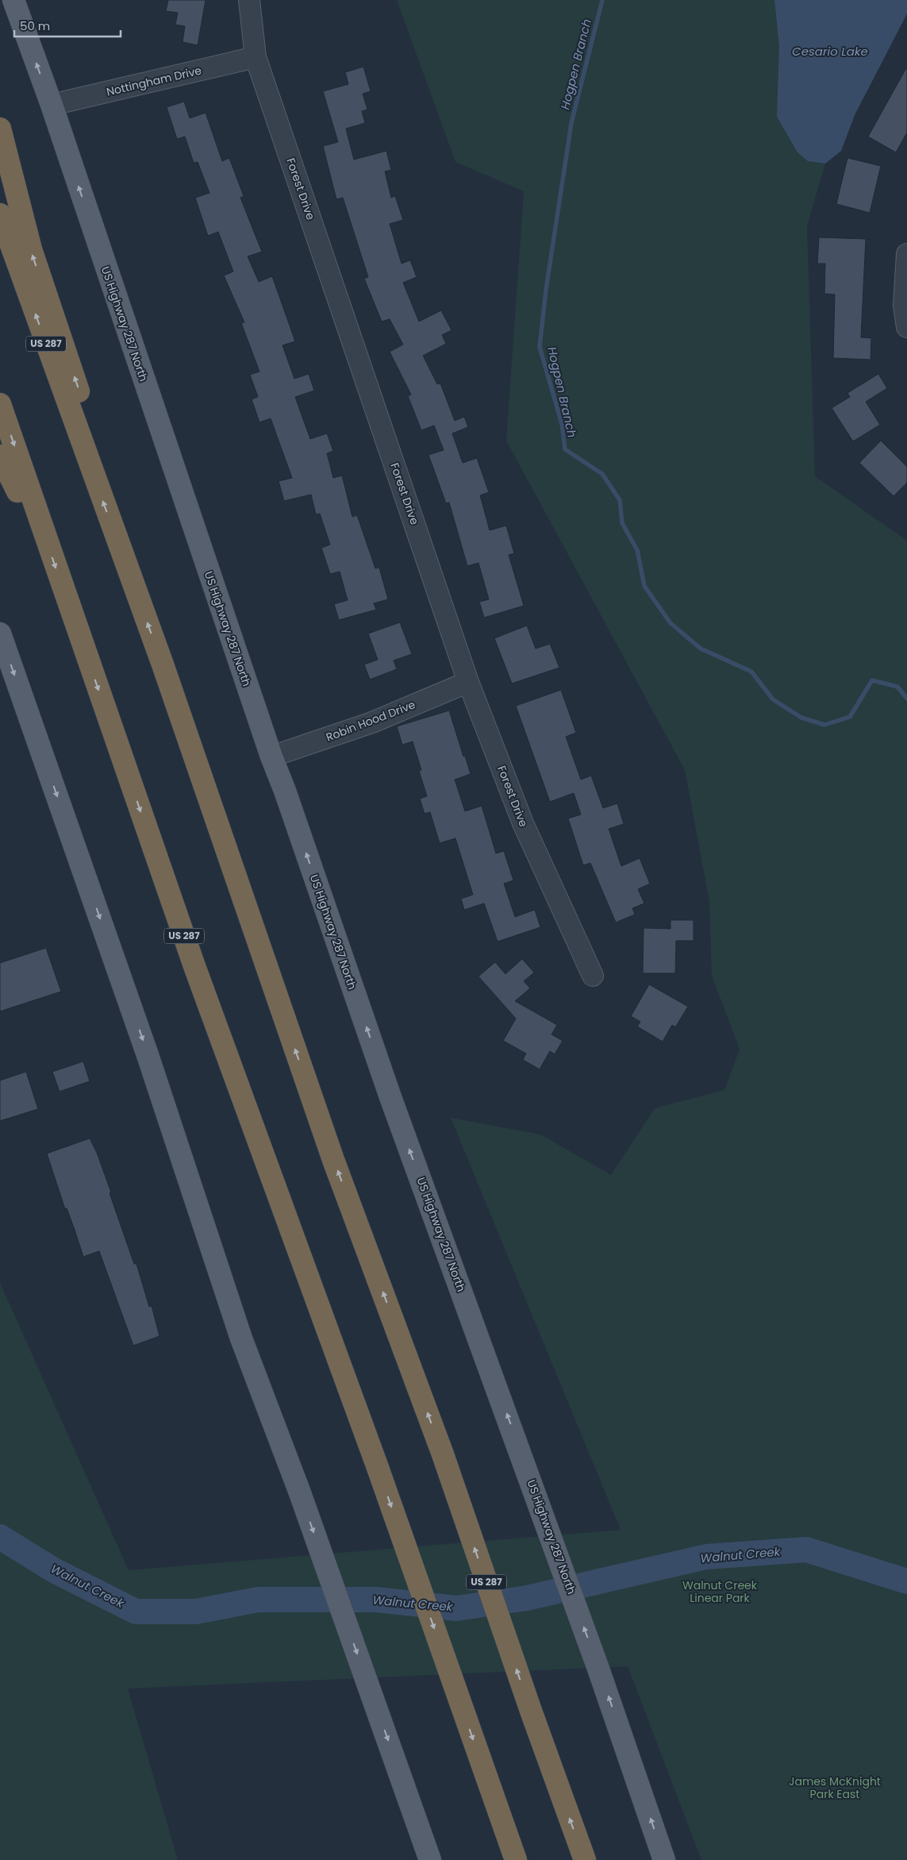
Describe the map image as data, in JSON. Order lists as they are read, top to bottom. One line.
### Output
{"streets":{"highway":["US 287"],"main road":["US Highway 287 North"],"street":["Nottingham Drive","Forest Drive","Robin Hood Drive"]},"crossings":[["Nottingham Drive","Forest Drive"],["Nottingham Drive","US Highway 287 North"],["Forest Drive","Robin Hood Drive"],["US Highway 287 North","Robin Hood Drive"]],"one_way":["US Highway 287 North"],"water":["Cesario Lake","Hogpen Branch","Walnut Creek"],"parks":["Walnut Creek Linear Park","James McKnight Park East"],"scale_bar":"50 m"}
